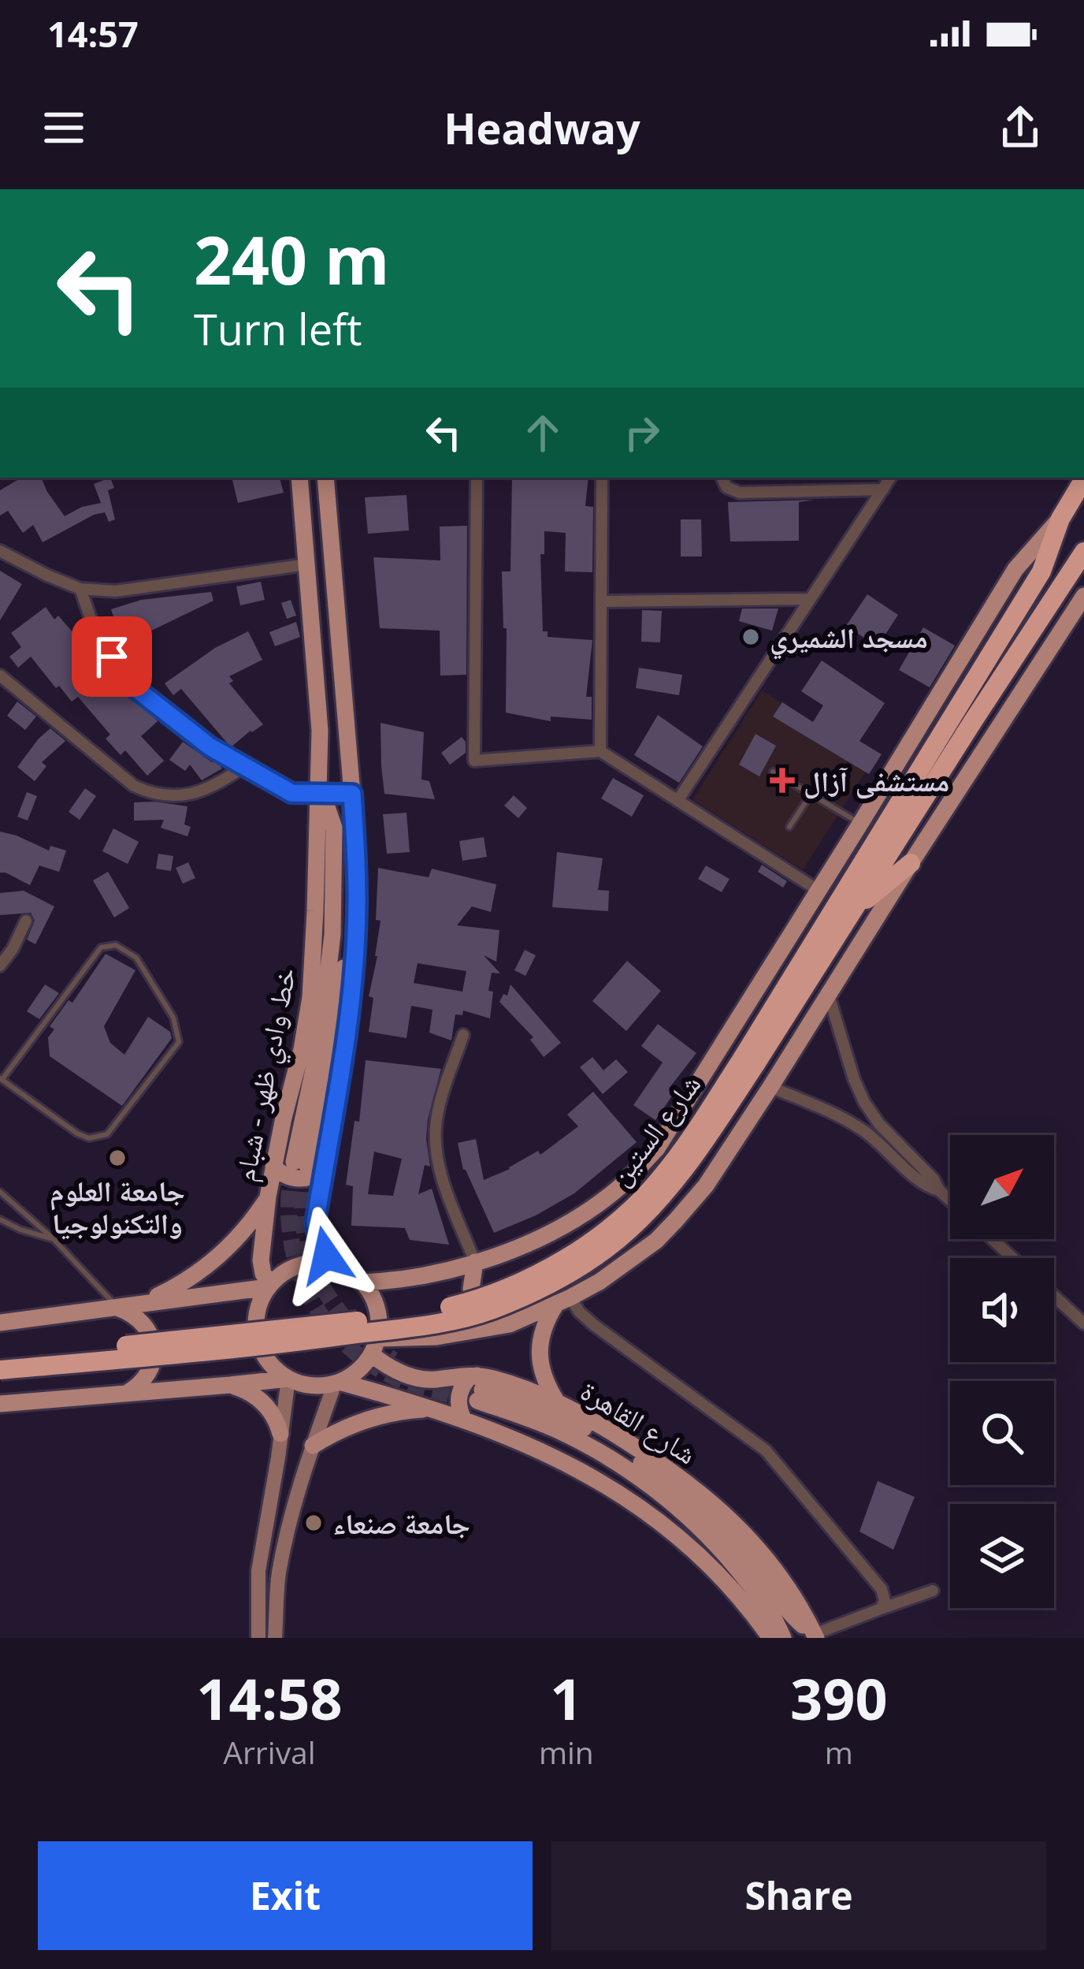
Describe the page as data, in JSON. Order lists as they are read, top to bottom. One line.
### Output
{"streets":{"highway":["شارع الستين"],"main road":["خط وادي ظهر - شبام","شارع القاهرة"]},"crossings":[["خط وادي ظهر - شبام","شارع الستين"],["خط وادي ظهر - شبام","شارع القاهرة"],["شارع الستين","شارع القاهرة"]],"places":{"other":["مسجد الشميري","جامعة العلوم والتكنولوجيا","جامعة صنعاء"],"health":["مستشفى آزال"]},"north":"top right","page":{"status":"14:57","header":"Headway","turn":["240 m","Turn left"],"eta":["14:58","Arrival","1","min","390","m"],"buttons":["Exit","Share"]}}
